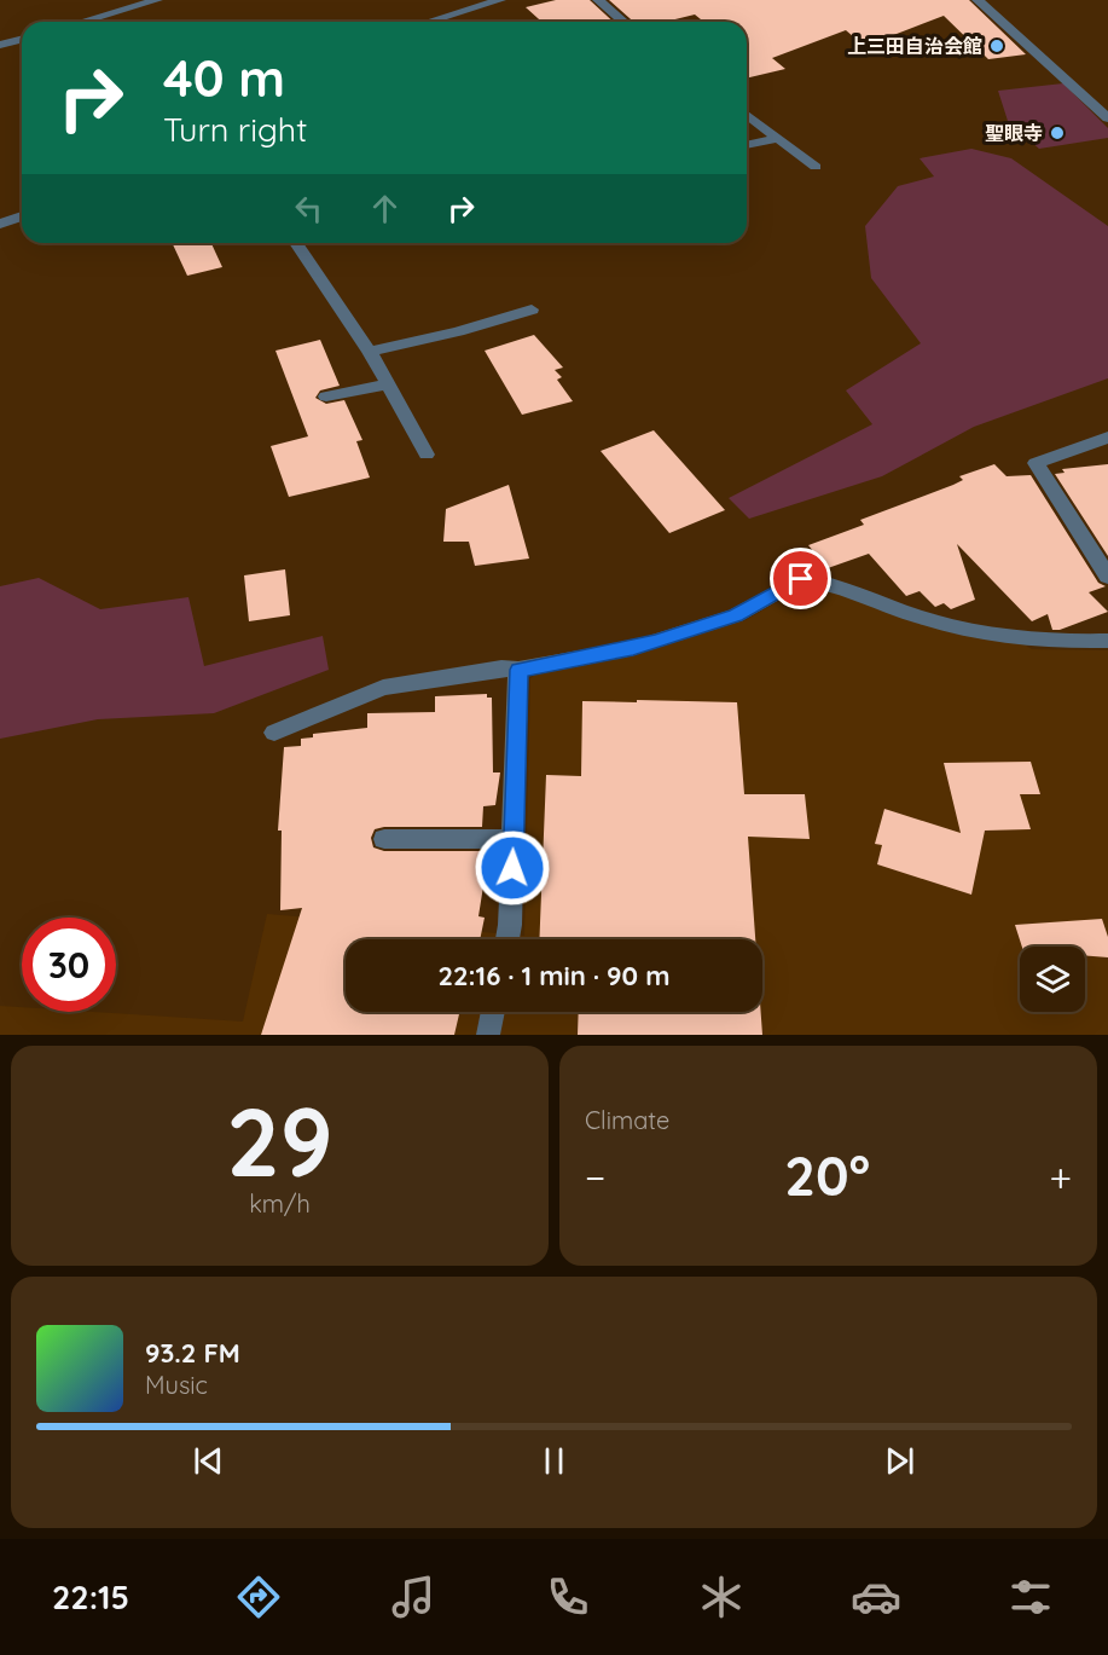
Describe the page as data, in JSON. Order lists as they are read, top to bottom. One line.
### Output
{"places":["上三田自治会館","聖眼寺"],"page":{"turn":["40 m","Turn right"],"limit":"30","trip":"22:16 · 1 min · 90 m","tile":[["29","km/h"],"Climate"],"heat":["−","20°","+"],"song":["93.2 FM","Music"],"tabs":"22:15"}}
